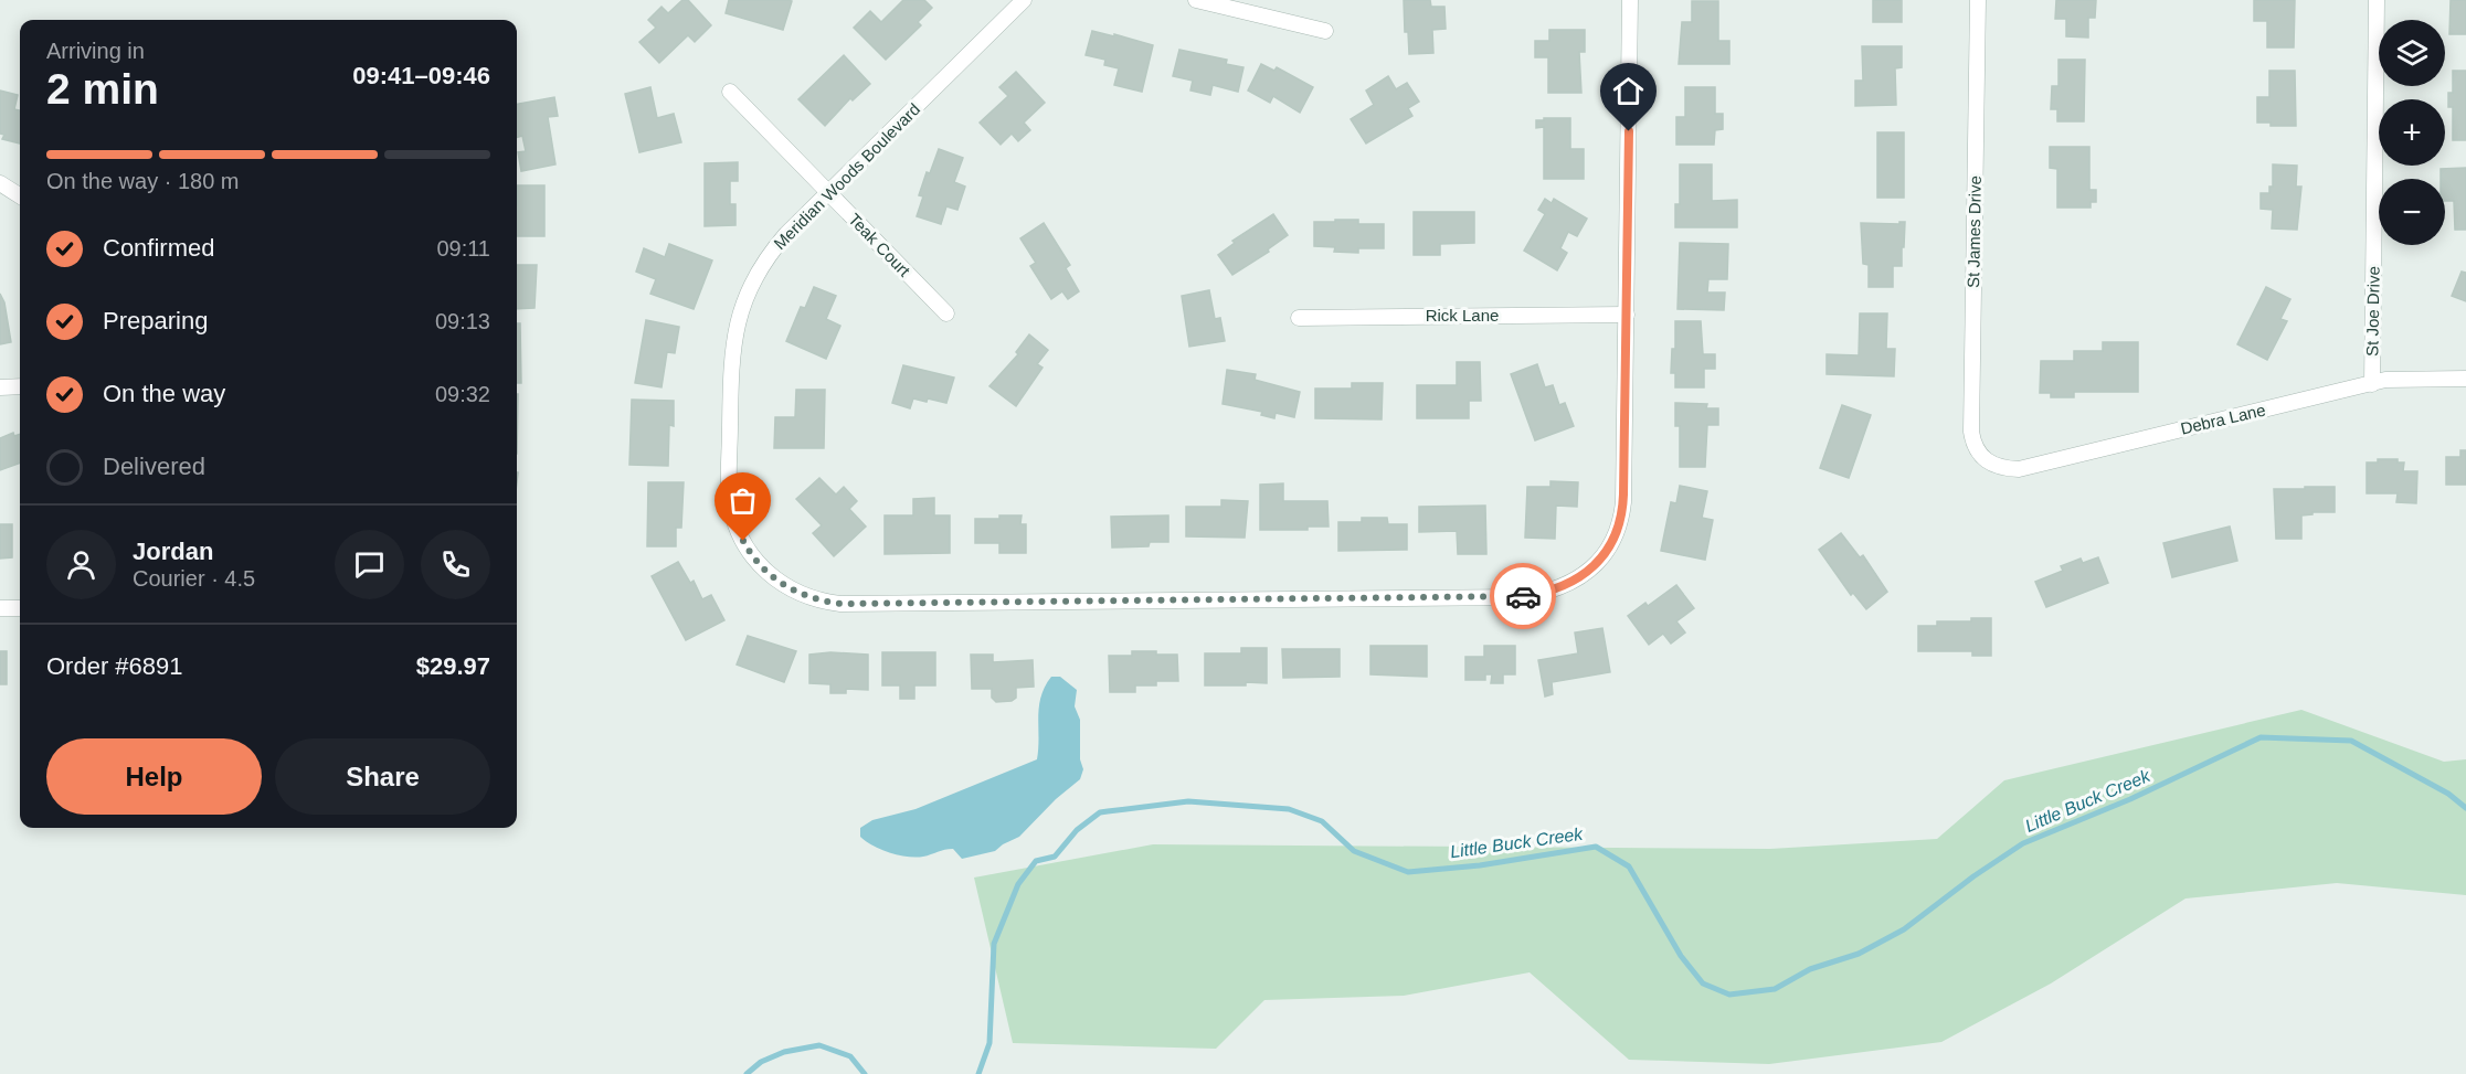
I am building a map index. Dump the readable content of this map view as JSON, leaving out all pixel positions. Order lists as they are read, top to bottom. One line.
{"streets":{"street":["Meridian Woods Boulevard","St James Drive","Teak Court","St Joe Drive","Rick Lane","Debra Lane"]},"crossings":[["Meridian Woods Boulevard","Teak Court"],["Meridian Woods Boulevard","Rick Lane"],["St James Drive","Debra Lane"],["St Joe Drive","Debra Lane"]],"water":["Little Buck Creek"],"page":{"map_buttons":["+","−"],"heading":["2 min","Arriving in","09:41–09:46"],"panel":["Jordan","Courier · 4.5","Order #6891","$29.97"],"bar":"On the way · 180 m","list":[["Confirmed","09:11"],["Preparing","09:13"],["On the way","09:32"],"Delivered"],"buttons":["Help","Share"]}}
